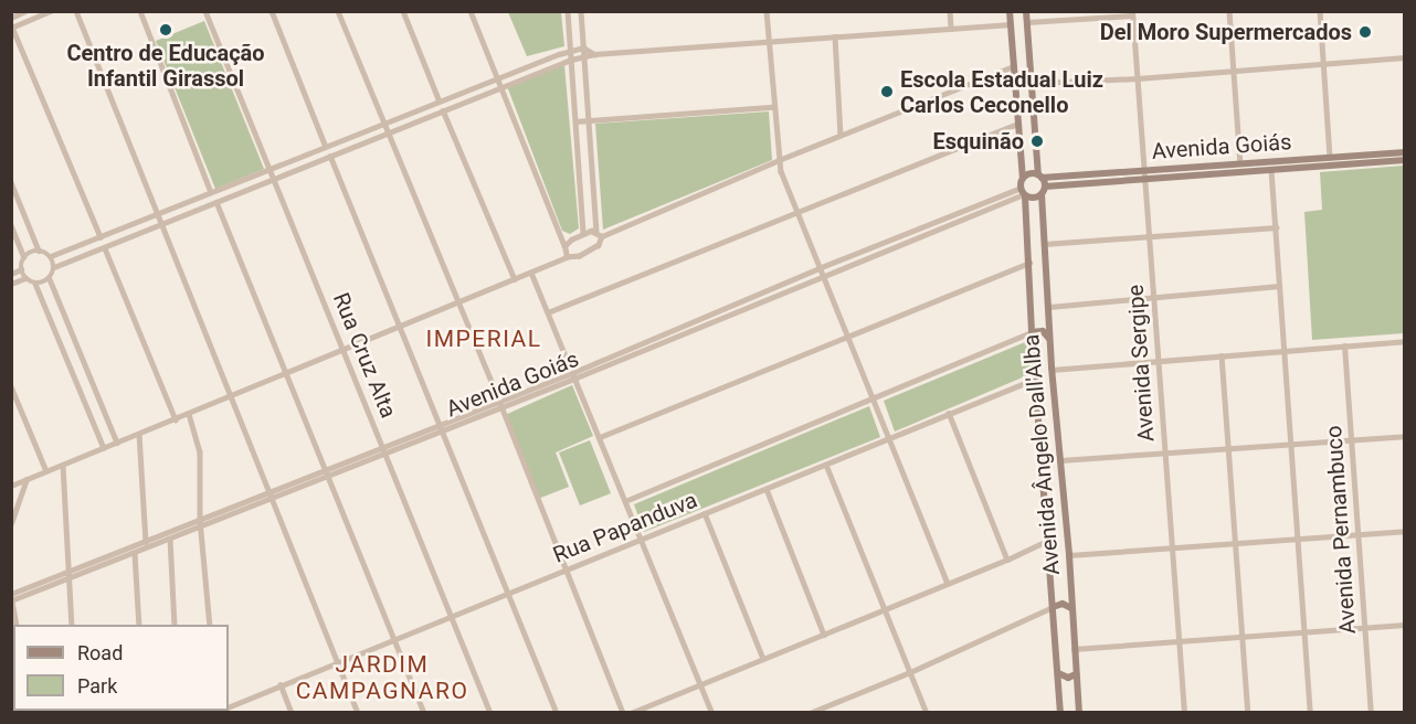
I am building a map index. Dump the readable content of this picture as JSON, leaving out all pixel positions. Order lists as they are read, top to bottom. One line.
{"streets":{"main road":["Avenida Goiás","Avenida Ângelo Dall'Alba"],"street":["Rua Cruz Alta","Avenida Sergipe","Rua Papanduva","Avenida Pernambuco"]},"crossings":[["Avenida Goiás","Rua Cruz Alta"],["Avenida Goiás","Avenida Sergipe"],["Avenida Goiás","Avenida Ângelo Dall'Alba"],["Rua Cruz Alta","Rua Papanduva"],["Avenida Ângelo Dall'Alba","Rua Papanduva"]],"districts":["IMPERIAL","JARDIM CAMPAGNARO"],"places":["Centro de Educação Infantil Girassol","Del Moro Supermercados","Escola Estadual Luiz Carlos Ceconello","Esquinão"],"legend":["Road","Park"]}
